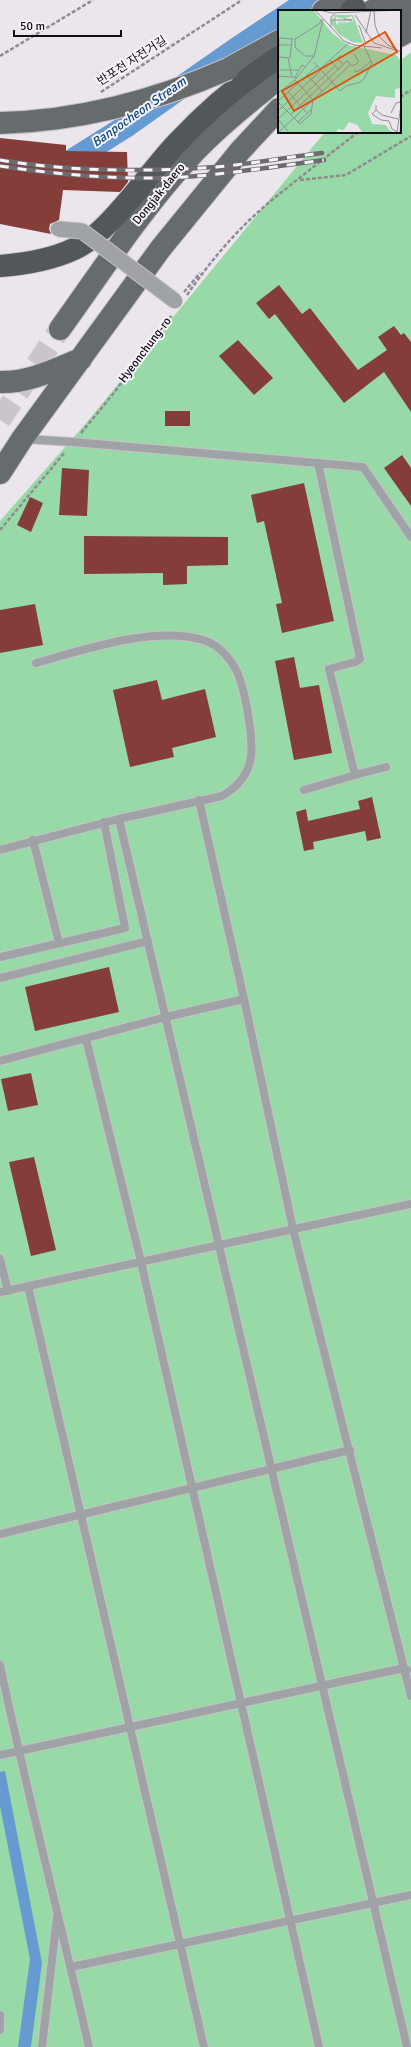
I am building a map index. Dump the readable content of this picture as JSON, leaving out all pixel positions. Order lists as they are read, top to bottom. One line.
{"streets":{"main road":["Dongjak-daero"],"path":["반포천 자전거길","Hyeonchung-ro"]},"water":["Banpocheon Stream"],"scale_bar":"50 m"}
